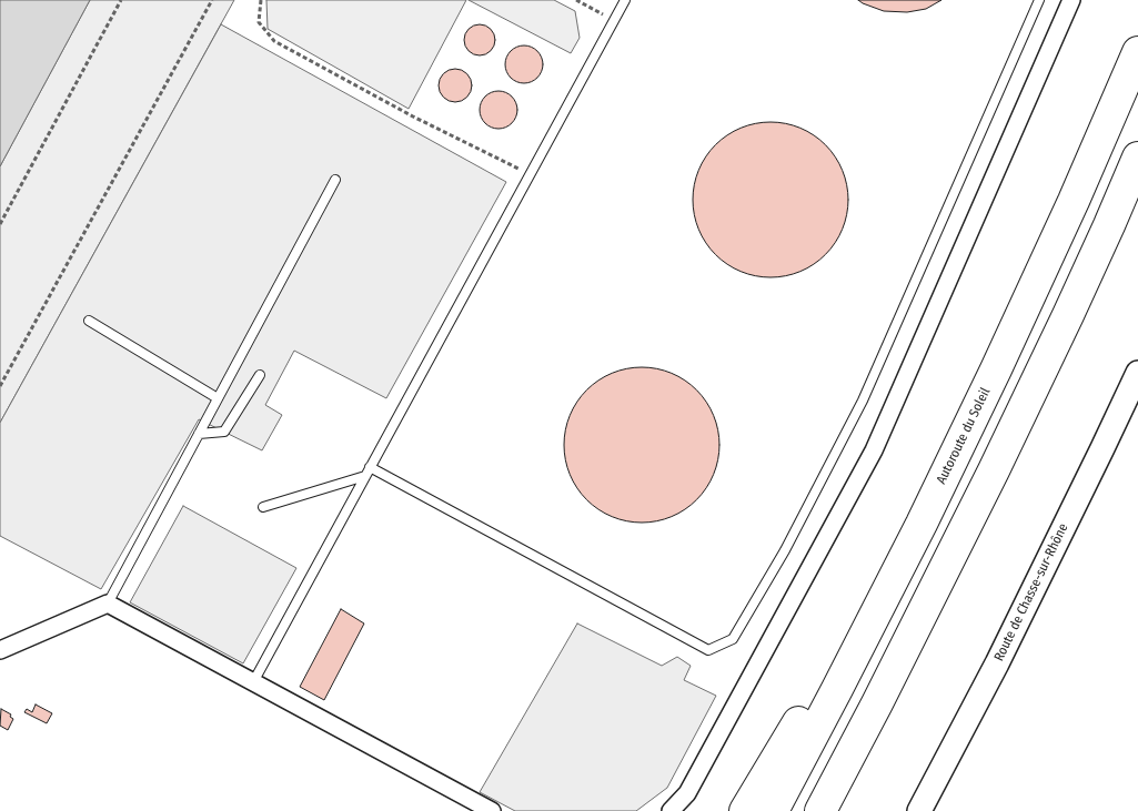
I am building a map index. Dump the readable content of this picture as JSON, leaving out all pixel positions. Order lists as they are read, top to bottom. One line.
{"streets":{"highway":["Autoroute du Soleil"],"main road":["Route de Chasse-sur-Rhône"]}}
